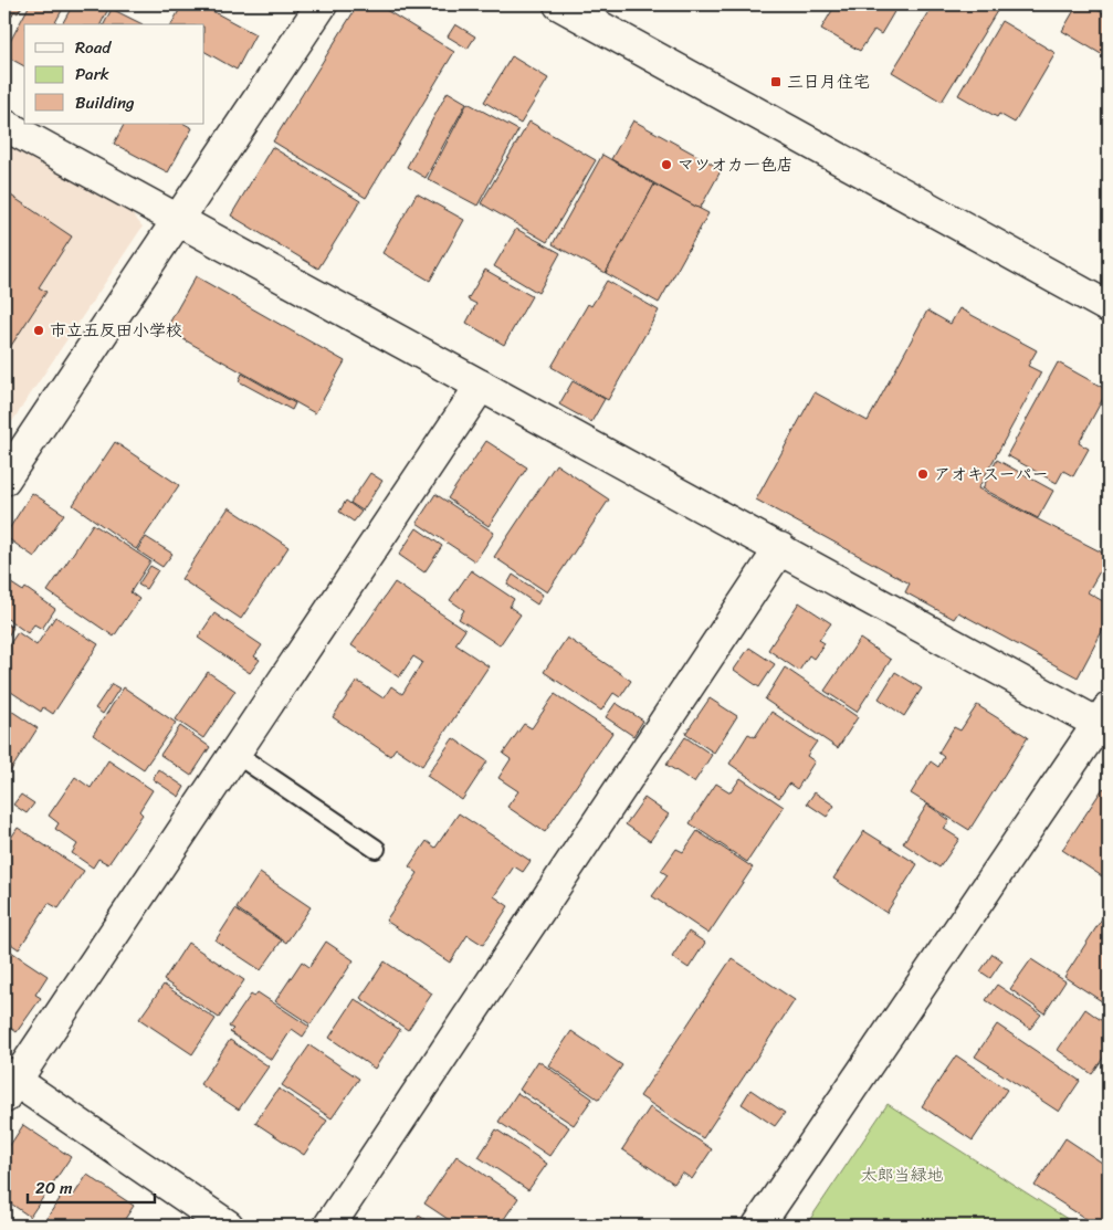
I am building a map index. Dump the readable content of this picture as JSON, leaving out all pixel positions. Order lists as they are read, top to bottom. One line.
{"parks":["太郎当緑地"],"places":{"transit":["三日月住宅"],"other":["マツオカ一色店","市立五反田小学校","アオキスーパー"]},"legend":["Road","Park","Building"],"scale_bar":"20 m"}
